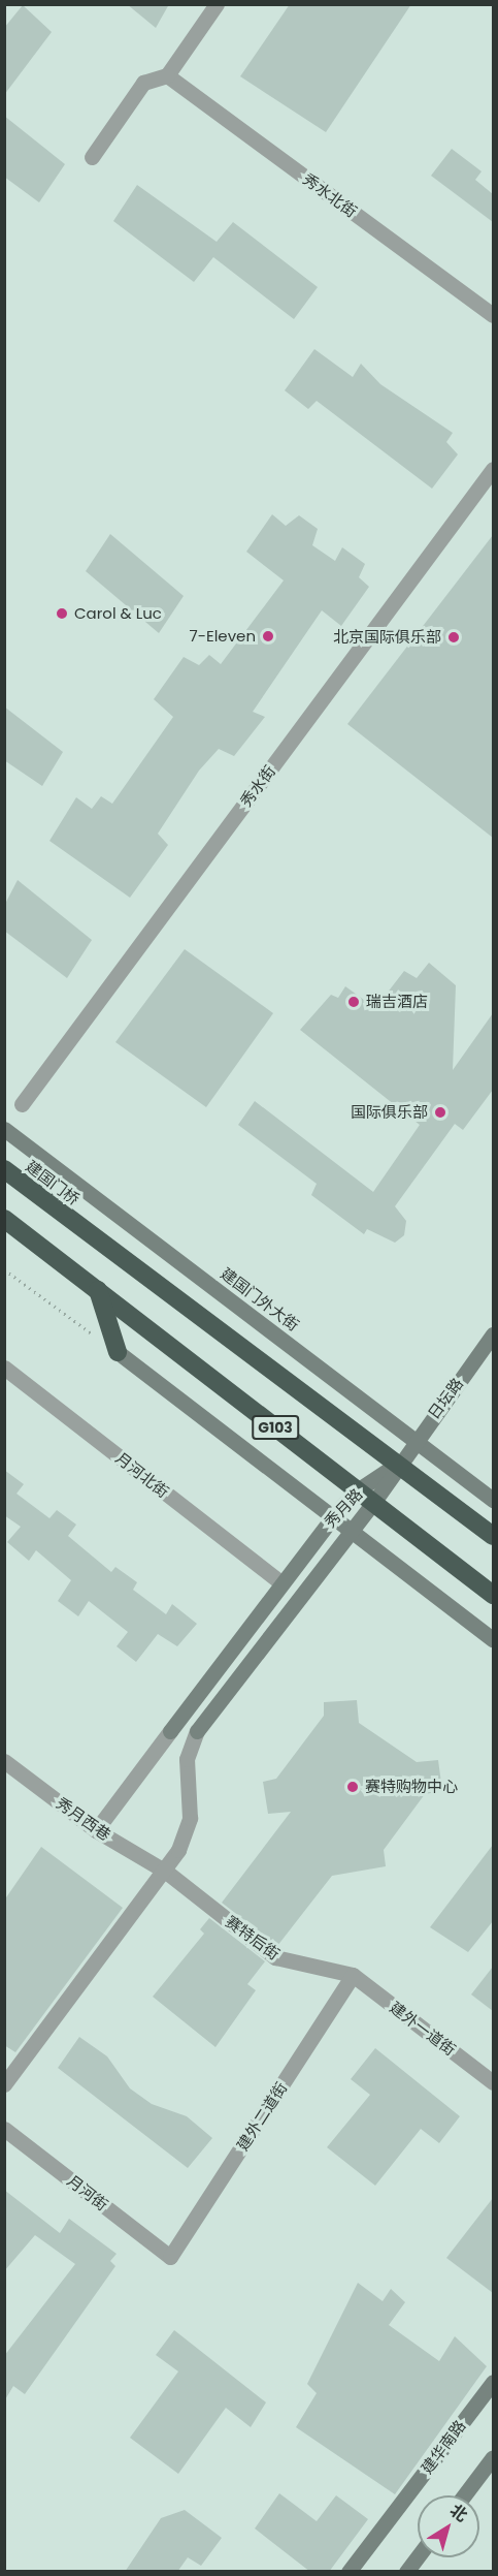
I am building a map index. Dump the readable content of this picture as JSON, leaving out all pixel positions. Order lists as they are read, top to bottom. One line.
{"streets":{"highway":["建国门桥","G103"],"street":["秀水北街","秀水街","建国门外大街","日坛路","月河北街","秀月路","秀月西巷","赛特后街","建外一道街","建外二道街","月河街","建华南路"]},"crossings":[["建国门桥","日坛路"],["建国门桥","G103"],["建国门桥","秀月路"],["建国门外大街","日坛路"],["日坛路","G103"],["日坛路","秀月路"],["G103","秀月路"],["月河北街","秀月路"],["秀月路","秀月西巷"],["秀月路","赛特后街"],["秀月西巷","赛特后街"],["赛特后街","建外一道街"],["赛特后街","建外二道街"],["建外一道街","建外二道街"],["建外二道街","月河街"]],"places":["Carol & Luc","7-Eleven","北京国际俱乐部","瑞吉酒店","国际俱乐部","赛特购物中心"],"north":"top right"}
